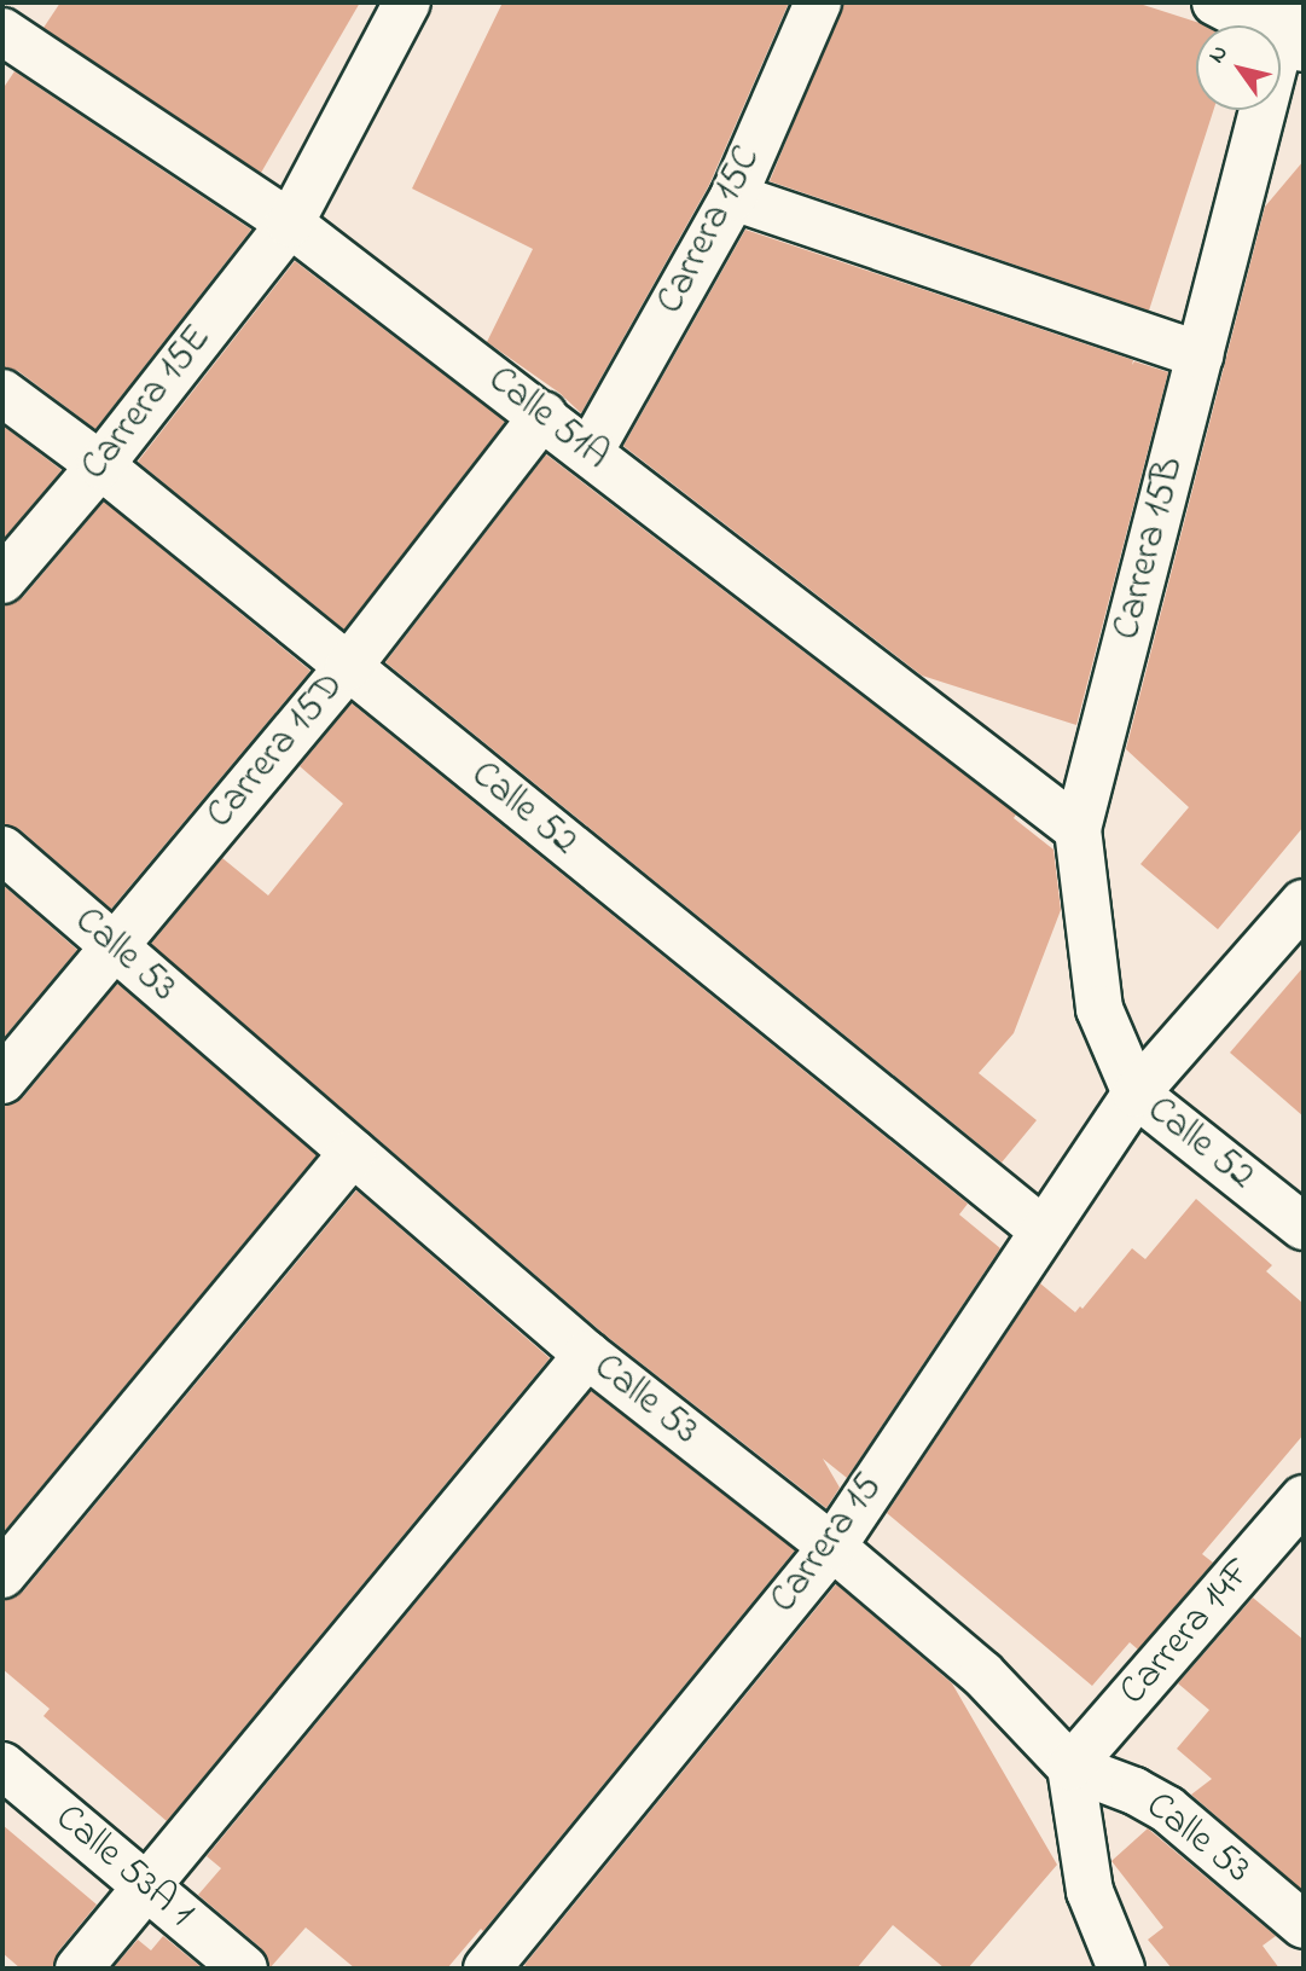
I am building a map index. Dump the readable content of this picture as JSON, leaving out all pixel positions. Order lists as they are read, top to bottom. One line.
{"streets":{"street":["Carrera 15C","Carrera 15E","Calle 51A","Carrera 15B","Carrera 15D","Calle 52","Calle 53","Carrera 15","Carrera 14F","Calle 53A 1"]},"crossings":[["Carrera 15C","Calle 51A"],["Carrera 15E","Calle 51A"],["Carrera 15E","Calle 52"],["Calle 51A","Carrera 15B"],["Calle 51A","Carrera 15D"],["Carrera 15B","Calle 52"],["Carrera 15B","Carrera 15"],["Carrera 15D","Calle 52"],["Carrera 15D","Calle 53"],["Calle 52","Carrera 15"],["Calle 53","Carrera 15"],["Calle 53","Carrera 14F"]],"north":"top left"}
